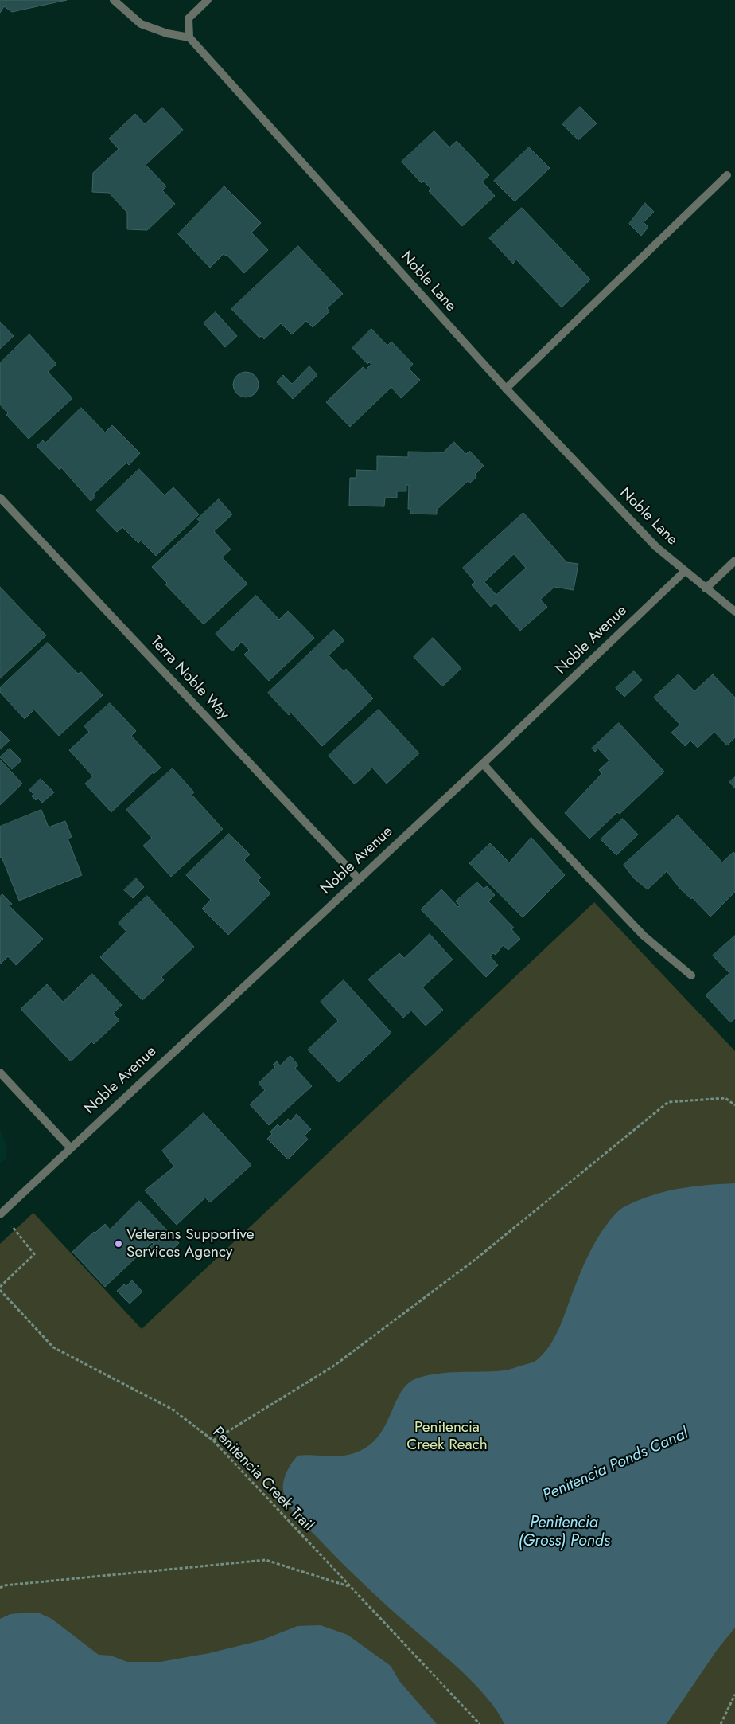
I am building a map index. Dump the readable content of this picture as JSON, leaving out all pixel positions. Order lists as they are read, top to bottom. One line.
{"streets":{"street":["Noble Lane","Noble Avenue","Terra Noble Way"],"path":["Penitencia Creek Trail"]},"crossings":[["Noble Lane","Noble Avenue"],["Noble Avenue","Terra Noble Way"]],"water":["Penitencia Ponds Canal","Penitencia (Gross) Ponds"],"parks":["Penitencia Creek Reach"],"places":["Veterans Supportive Services Agency"]}
